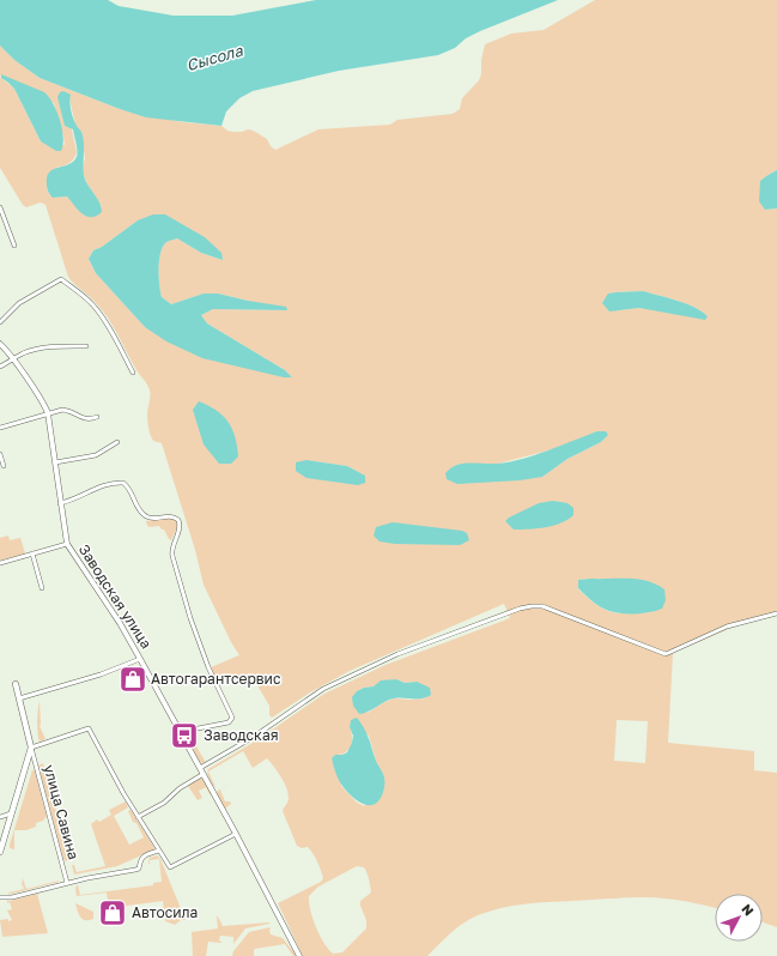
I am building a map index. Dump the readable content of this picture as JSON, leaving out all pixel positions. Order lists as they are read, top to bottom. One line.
{"streets":{"main road":["улица Савина"],"street":["Заводская улица"]},"water":["Сысола"],"places":{"shop":["Автогарантсервис","Автосила"],"bus stop":["Заводская"]},"north":"top right"}
